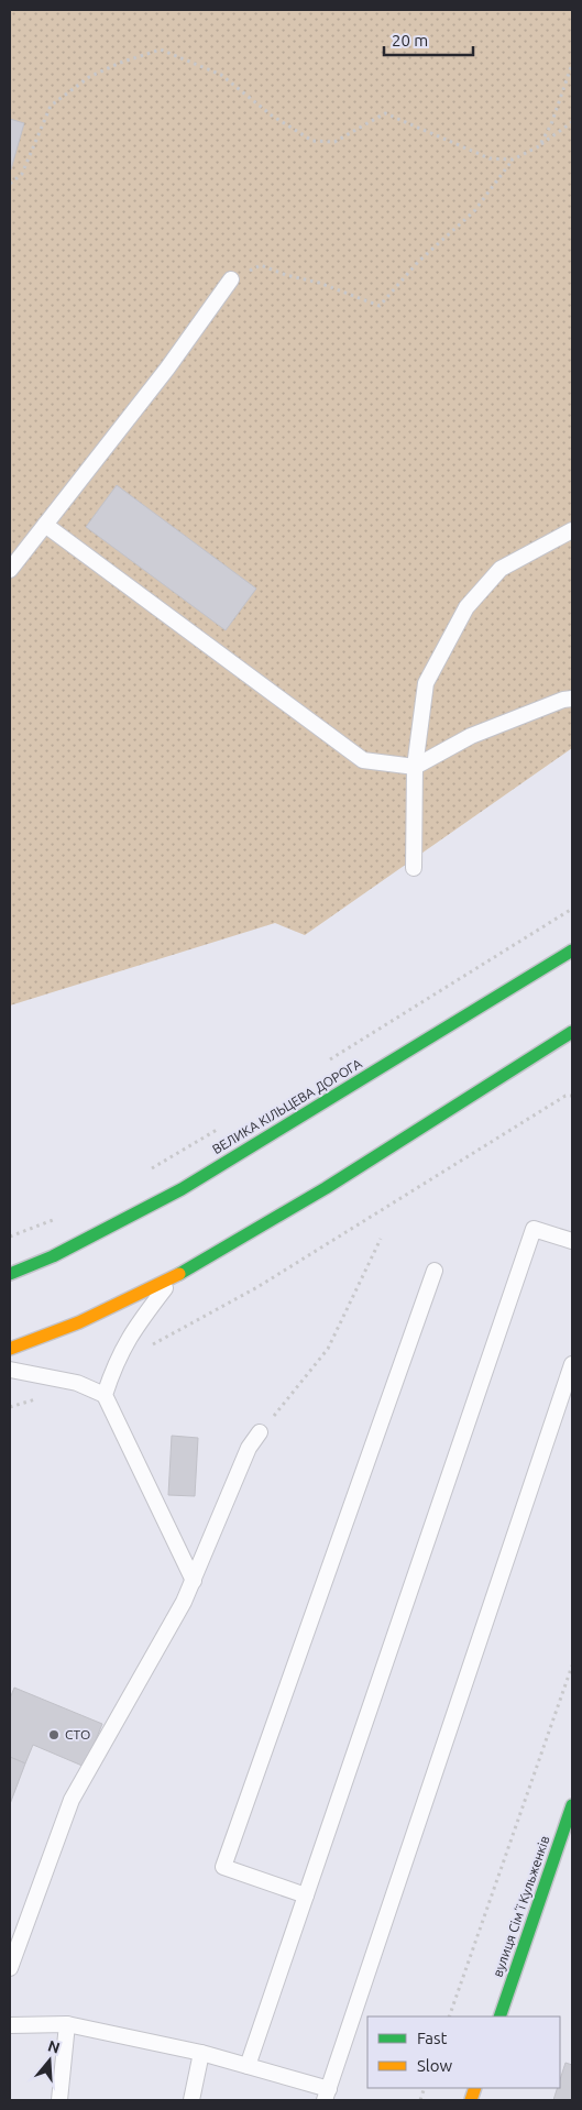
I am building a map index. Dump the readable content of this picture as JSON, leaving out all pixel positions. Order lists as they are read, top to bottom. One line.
{"streets":{"main road":["ВЕЛИКА КІЛЬЦЕВА ДОРОГА","вулиця Сімʼї Кульженків"]},"places":["СТО"],"legend":["Fast","Slow"],"scale_bar":"20 m","north":"top"}
